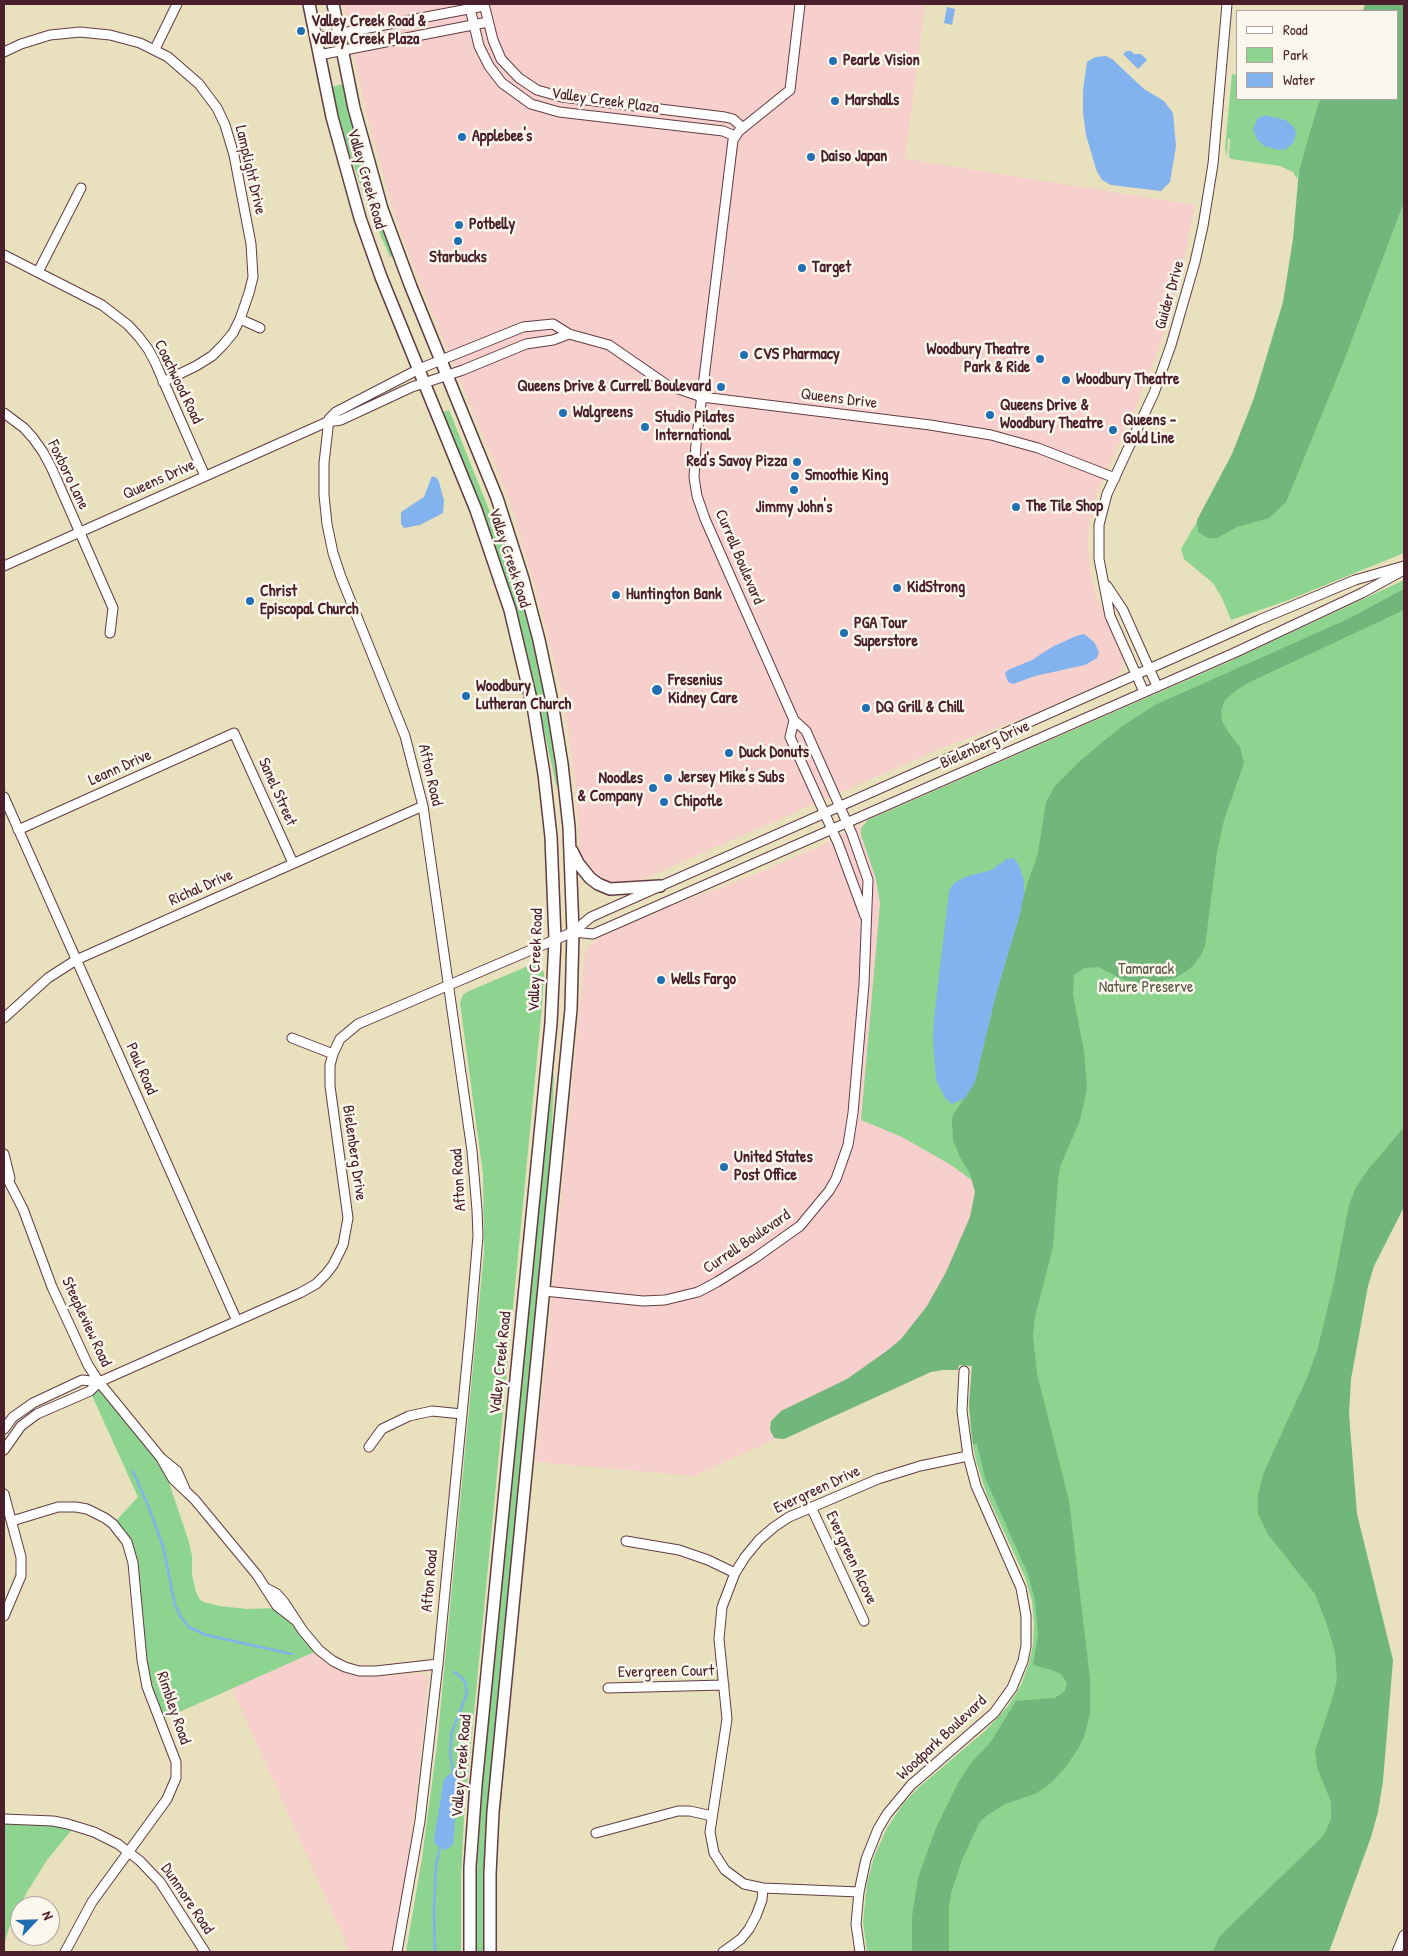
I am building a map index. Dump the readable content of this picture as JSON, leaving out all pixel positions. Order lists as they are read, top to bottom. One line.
{"streets":{"main road":["Valley Creek Road"],"street":["Valley Creek Plaza","Lamplight Drive","Guider Drive","Coachwood Road","Queens Drive","Foxboro Lane","Currell Boulevard","Bielenberg Drive","Leann Drive","Afton Road","Sanel Street","Richal Drive","Paul Road","Steepleview Road","Evergreen Drive","Evergreen Alcove","Evergreen Court","Rimbley Road","Woodpark Boulevard","Dunmore Road"]},"crossings":[["Valley Creek Plaza","Valley Creek Road"],["Valley Creek Plaza","Currell Boulevard"],["Lamplight Drive","Coachwood Road"],["Valley Creek Road","Queens Drive"],["Valley Creek Road","Currell Boulevard"],["Valley Creek Road","Bielenberg Drive"],["Guider Drive","Queens Drive"],["Guider Drive","Bielenberg Drive"],["Coachwood Road","Queens Drive"],["Queens Drive","Foxboro Lane"],["Queens Drive","Currell Boulevard"],["Queens Drive","Afton Road"],["Currell Boulevard","Bielenberg Drive"],["Bielenberg Drive","Afton Road"],["Bielenberg Drive","Paul Road"],["Bielenberg Drive","Steepleview Road"],["Leann Drive","Sanel Street"],["Leann Drive","Paul Road"],["Afton Road","Richal Drive"],["Afton Road","Steepleview Road"],["Sanel Street","Richal Drive"],["Richal Drive","Paul Road"],["Evergreen Drive","Evergreen Alcove"],["Evergreen Drive","Evergreen Court"],["Evergreen Drive","Woodpark Boulevard"],["Rimbley Road","Dunmore Road"]],"parks":["Tamarack Nature Preserve"],"places":["Valley Creek Road & Valley Creek Plaza","Pearle Vision","Marshalls","Applebee's","Daiso Japan","Potbelly","Starbucks","Target","CVS Pharmacy","Woodbury Theatre Park & Ride","Woodbury Theatre","Queens Drive & Currell Boulevard","Walgreens","Queens Drive & Woodbury Theatre","Studio Pilates International","Queens - Gold Line","Red's Savoy Pizza","Smoothie King","Jimmy John's","The Tile Shop","KidStrong","Huntington Bank","Christ Episcopal Church","PGA Tour Superstore","Fresenius Kidney Care","Woodbury Lutheran Church","DQ Grill & Chill","Duck Donuts","Jersey Mike's Subs","Noodles & Company","Chipotle","Wells Fargo","United States Post Office"],"legend":["Road","Park","Water"],"north":"top right"}
